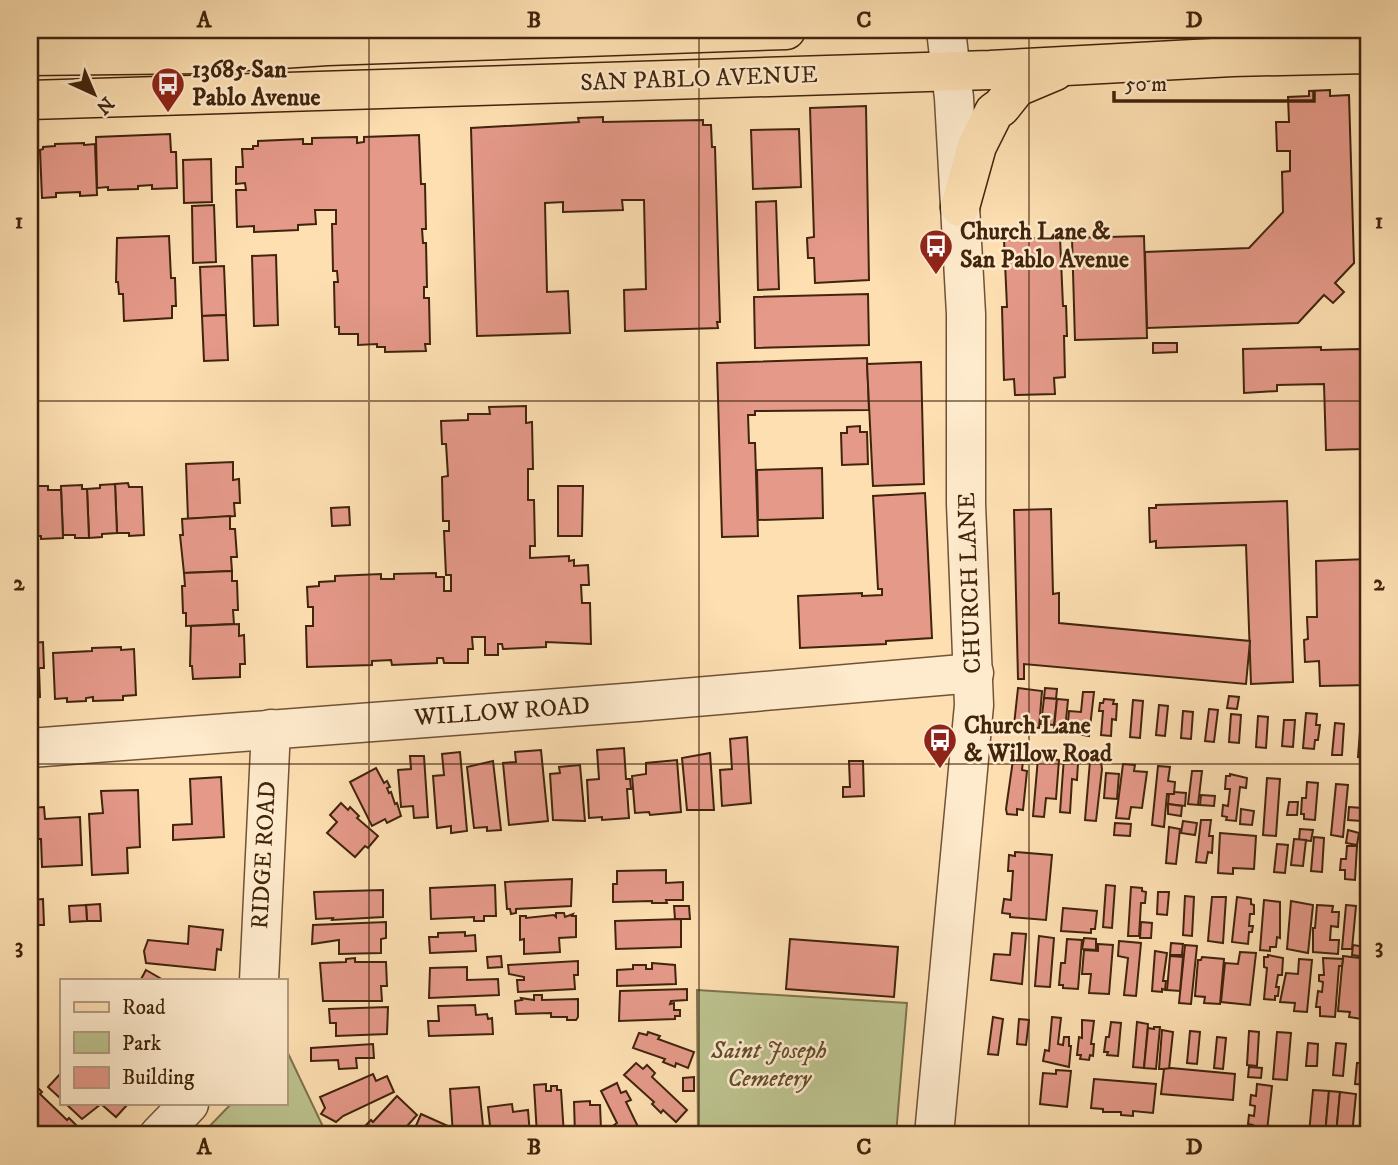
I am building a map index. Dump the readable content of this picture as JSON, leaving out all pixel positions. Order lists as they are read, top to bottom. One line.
{"streets":{"main road":["SAN PABLO AVENUE"],"street":["CHURCH LANE","WILLOW ROAD","RIDGE ROAD"]},"crossings":[["SAN PABLO AVENUE","CHURCH LANE"],["CHURCH LANE","WILLOW ROAD"],["WILLOW ROAD","RIDGE ROAD"]],"parks":["Saint Joseph Cemetery"],"places":{"bus stop":["13685 San Pablo Avenue","Church Lane & San Pablo Avenue","Church Lane & Willow Road"]},"legend":["Road","Park","Building"],"scale_bar":"50 m","north":"bottom right","grid":{"columns":["A","B","C","D"],"rows":["1","2","3"]}}
